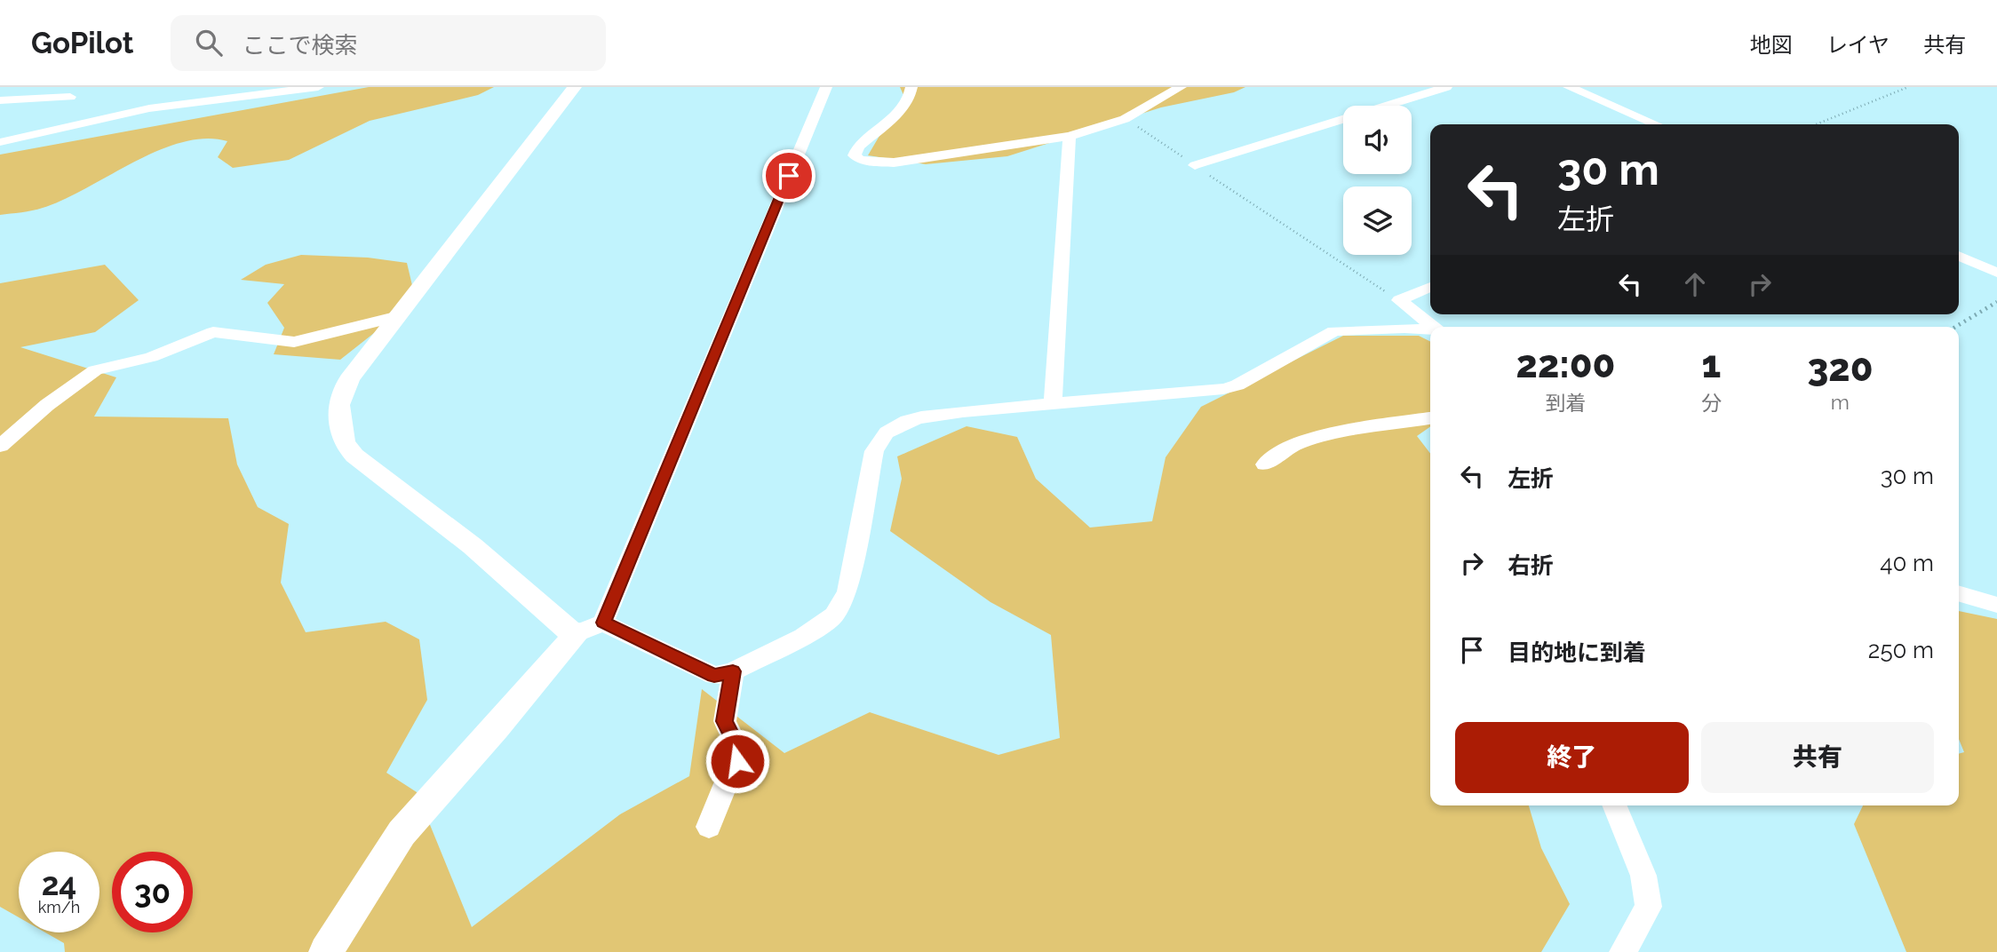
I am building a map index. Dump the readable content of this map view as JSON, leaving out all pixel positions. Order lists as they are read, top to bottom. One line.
{"page":{"header":"GoPilot","search":"ここで検索","nav":["地図","レイヤ","共有"],"turn":["30 m","左折"],"eta":["22:00","到着","1","分","320","m"],"list":[{"name":"左折","value":"30 m"},{"name":"右折","value":"40 m"},{"name":"目的地に到着","value":"250 m"}],"buttons":["終了","共有"],"speed":"24 km/h","limit":"30"}}
